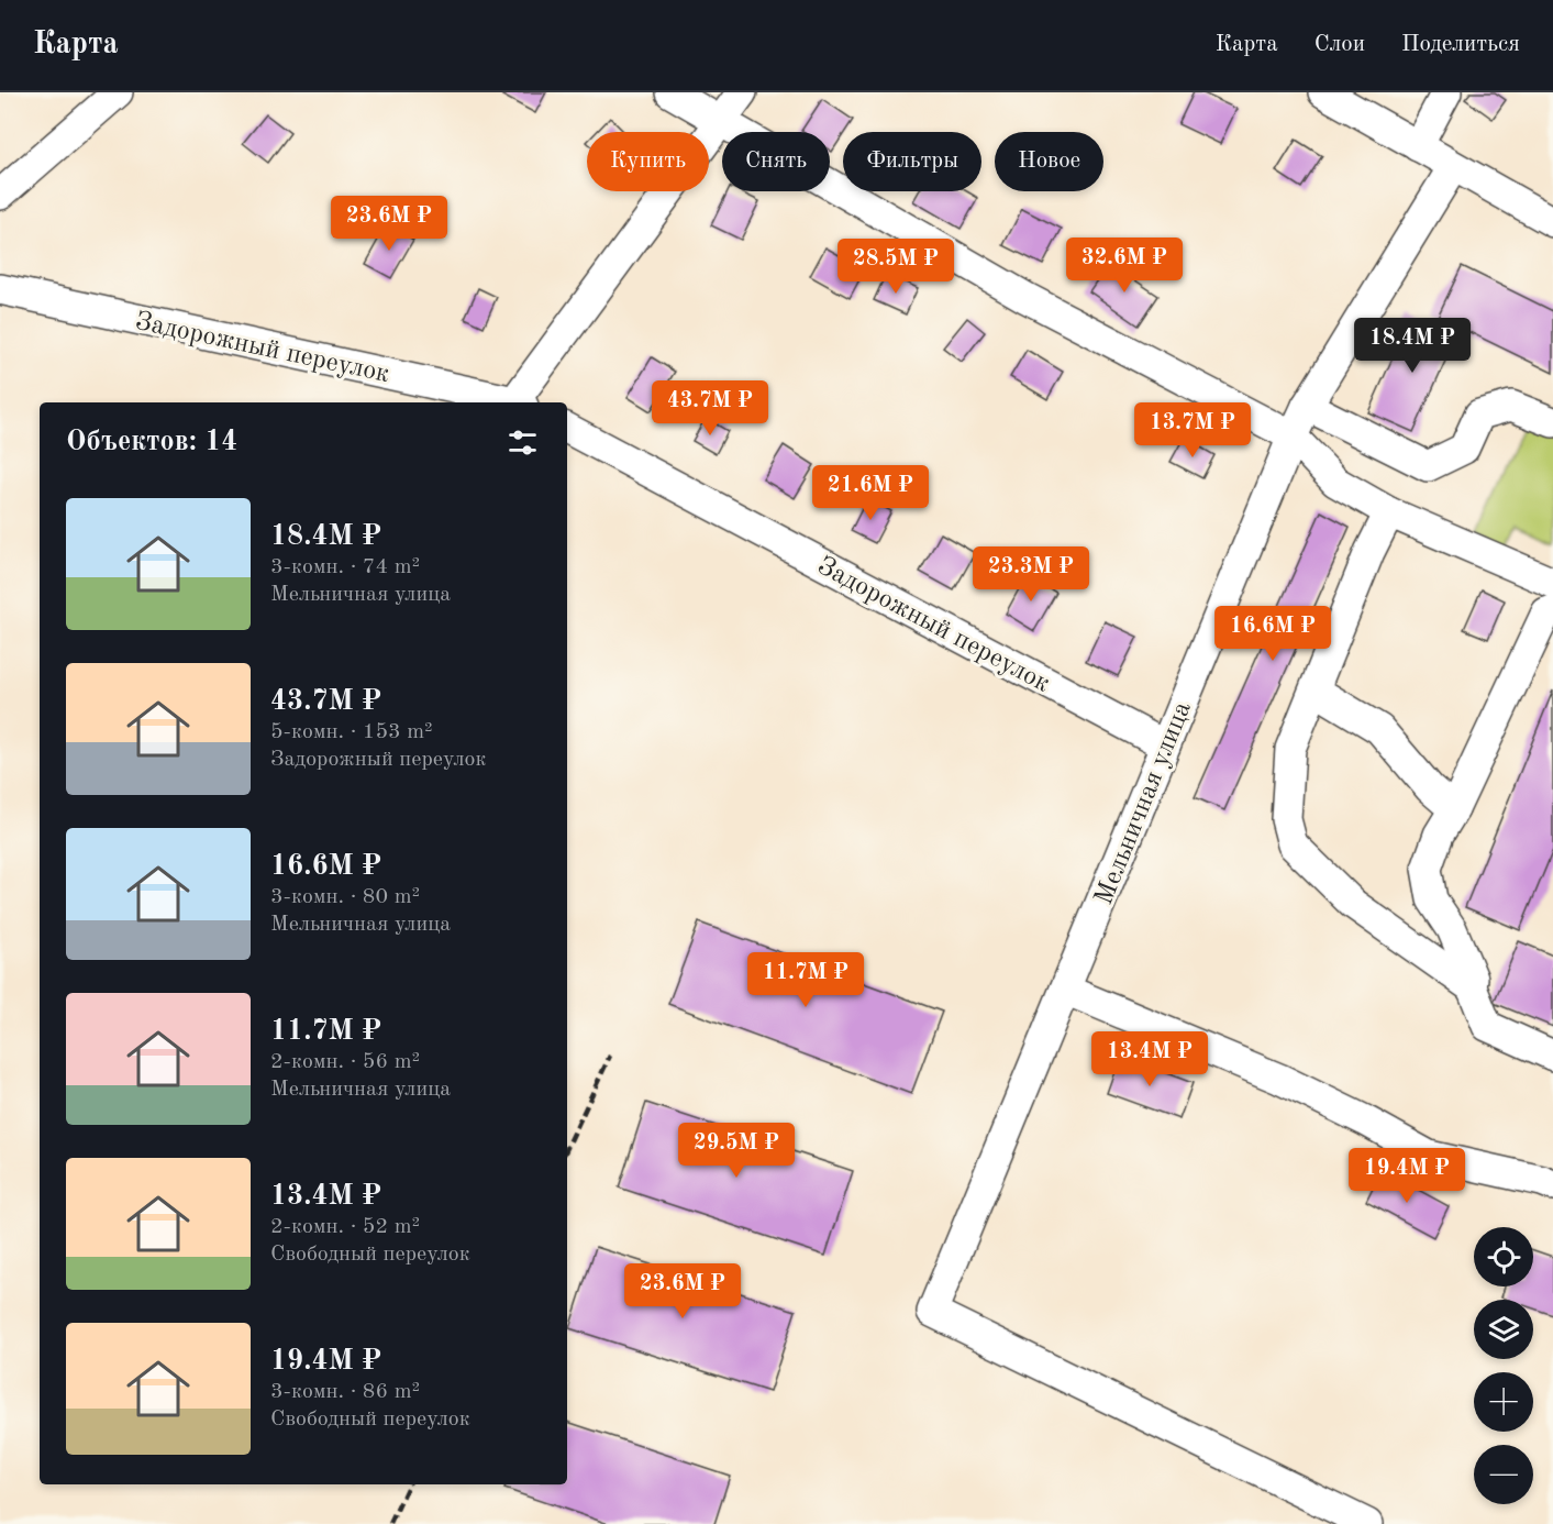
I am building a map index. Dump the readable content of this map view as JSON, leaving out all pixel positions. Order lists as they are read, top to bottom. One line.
{"streets":{"street":["Задорожный переулок","Мельничная улица"]},"crossings":[["Задорожный переулок","Мельничная улица"]],"page":{"header":"Карта","nav":["Карта","Слои","Поделиться"],"chip":["Купить","Снять","Фильтры","Новое"],"price":["23.6M ₽","32.6M ₽","28.5M ₽","18.4M ₽","43.7M ₽","13.7M ₽","21.6M ₽","23.3M ₽","16.6M ₽","11.7M ₽","13.4M ₽","29.5M ₽","19.4M ₽","23.6M ₽"],"heading":"Объектов: 14","list":[{"name":"18.4M ₽","note":"3-комн. · 74 m² · Мельничная улица"},{"name":"43.7M ₽","note":"5-комн. · 153 m² · Задорожный переулок"},{"name":"16.6M ₽","note":"3-комн. · 80 m² · Мельничная улица"},{"name":"11.7M ₽","note":"2-комн. · 56 m² · Мельничная улица"},{"name":"13.4M ₽","note":"2-комн. · 52 m² · Свободный переулок"},{"name":"19.4M ₽","note":"3-комн. · 86 m² · Свободный переулок"}],"map_buttons":["+","−"]}}
